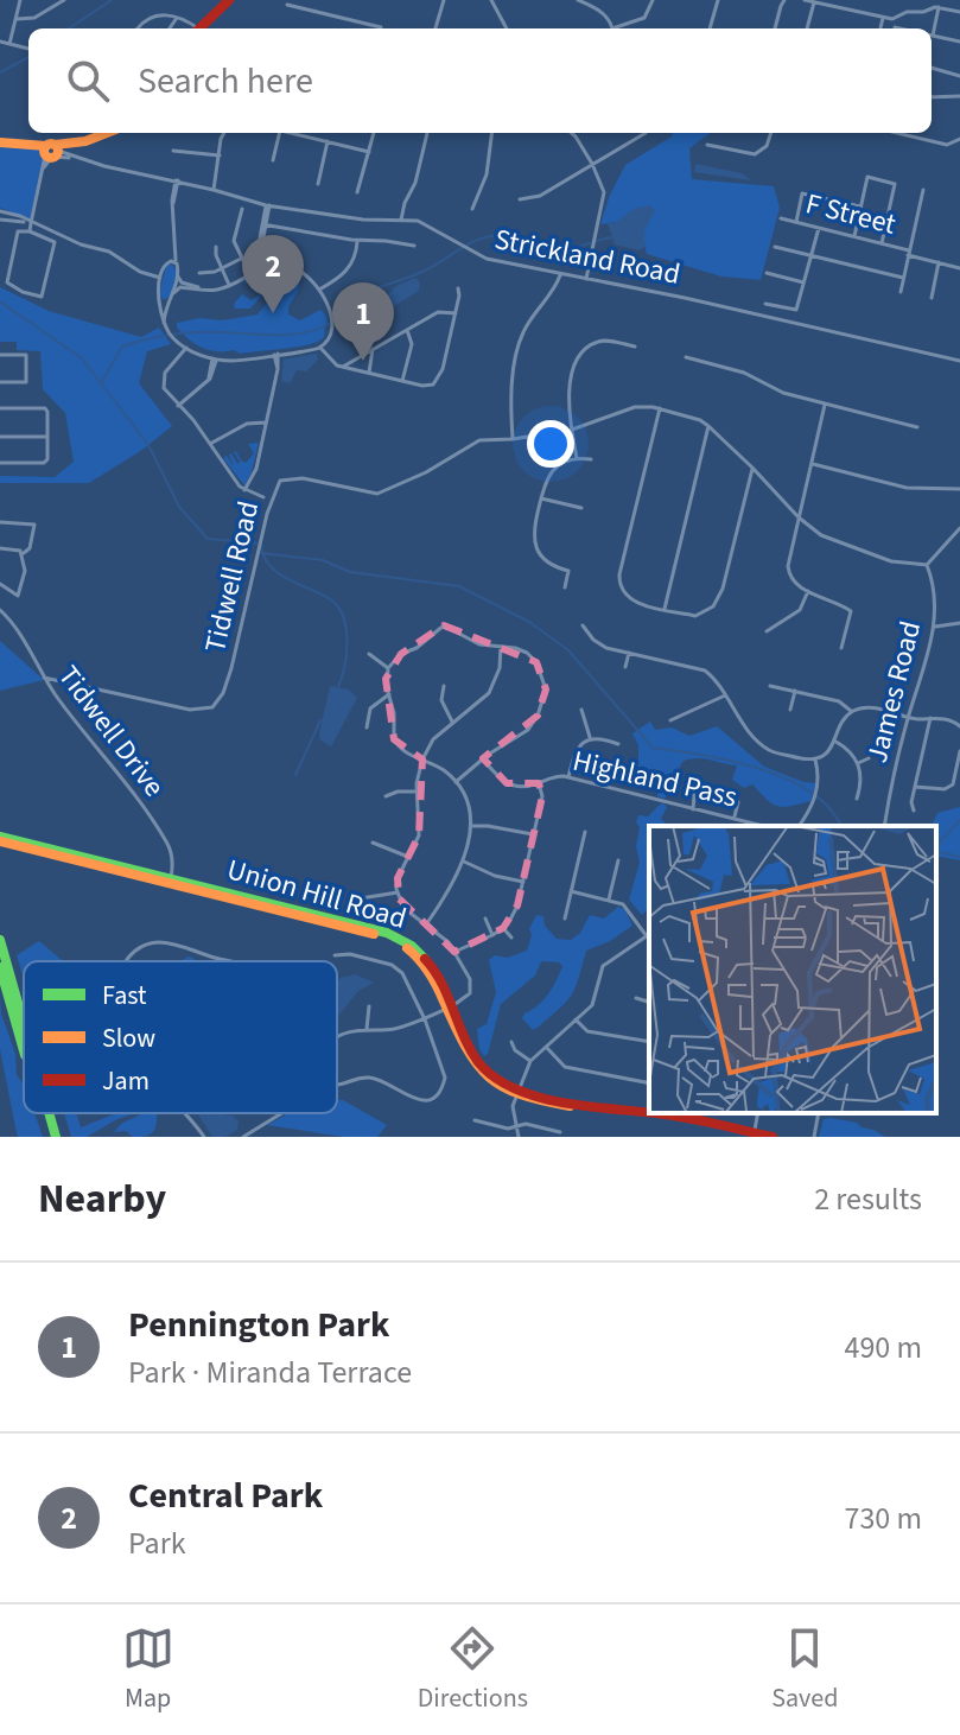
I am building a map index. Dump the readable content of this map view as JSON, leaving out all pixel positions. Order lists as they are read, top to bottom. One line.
{"streets":{"main road":["Union Hill Road"],"street":["F Street","Strickland Road","Tidwell Road","James Road","Tidwell Drive","Highland Pass"]},"crossings":[["Tidwell Road","James Road"],["Tidwell Road","Tidwell Drive"],["Tidwell Drive","Union Hill Road"]],"legend":["Fast","Slow","Jam"],"page":{"search":"Search here","pins":["2","1"],"heading":["Nearby","2 results"],"list":[{"mark":"1","name":"Pennington Park","note":"Park · Miranda Terrace","value":"490 m"},{"mark":"2","name":"Central Park","note":"Park","value":"730 m"}],"nav":["Map","Directions","Saved"]}}
